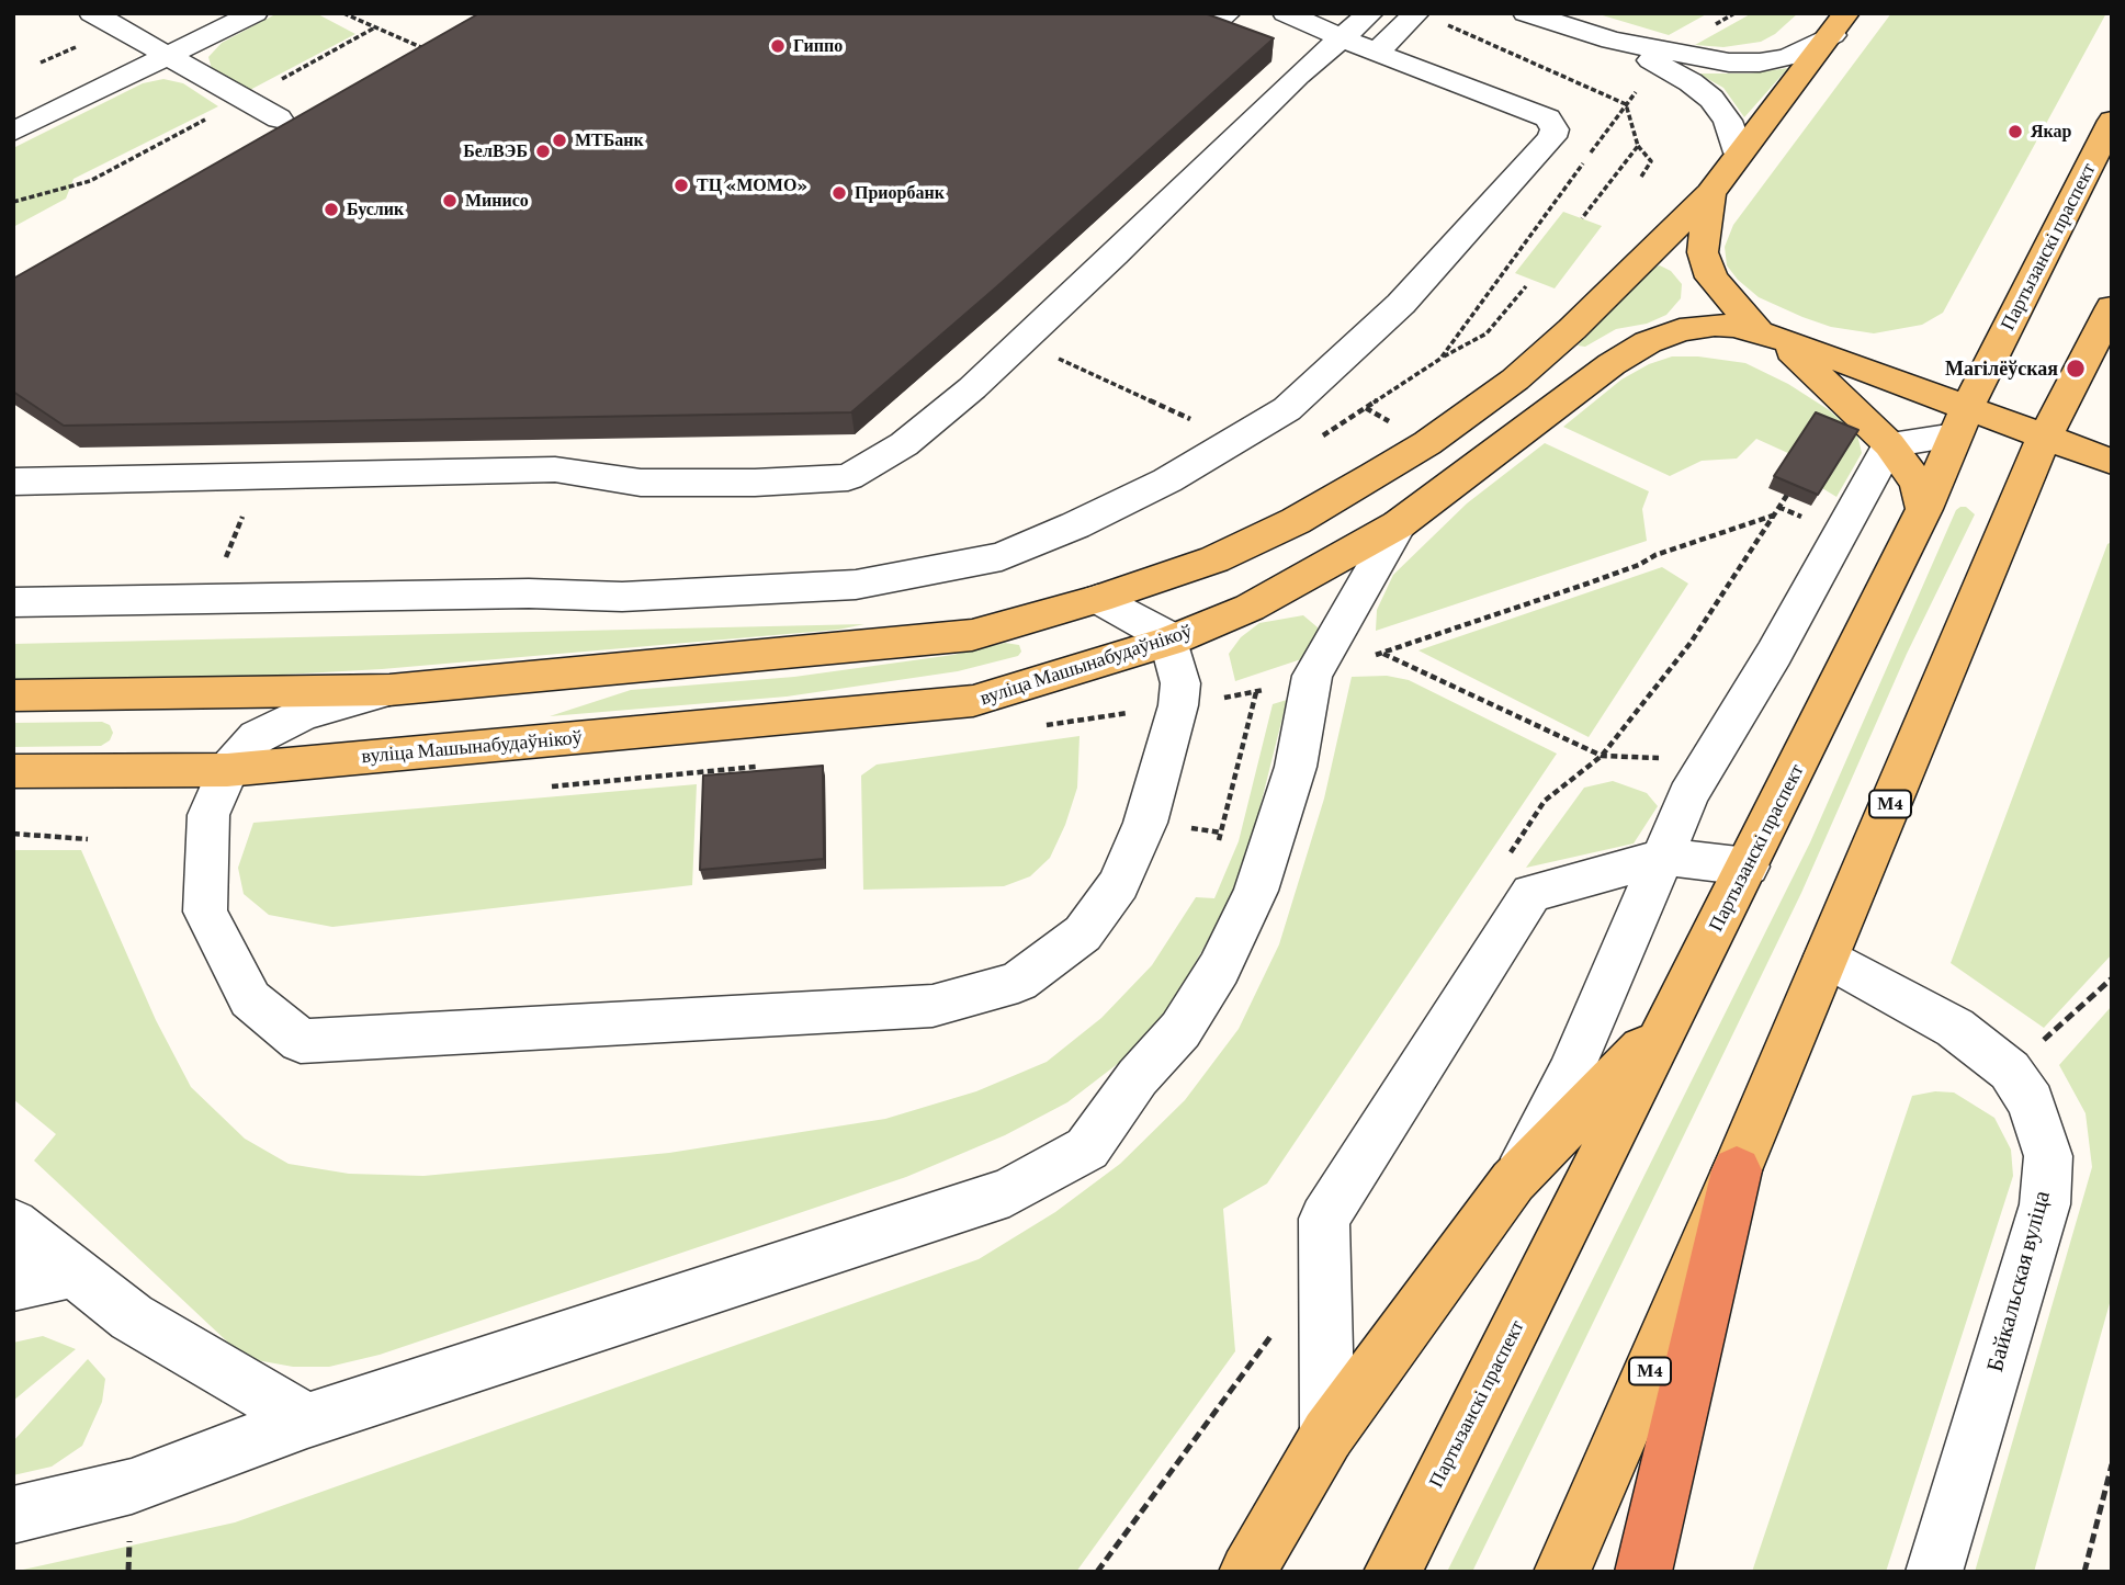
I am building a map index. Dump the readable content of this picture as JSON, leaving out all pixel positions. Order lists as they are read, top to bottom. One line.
{"streets":{"main road":["Партызанскі праспект","вуліца Машынабудаўнікоў","М4"],"street":["Байкальская вуліца"]},"crossings":[["Партызанскі праспект","вуліца Машынабудаўнікоў"],["вуліца Машынабудаўнікоў","М4"],["М4","Байкальская вуліца"]],"places":["Гиппо","Якар","МТБанк","БелВЭБ","ТЦ «МОМО»","Приорбанк","Минисо","Буслик","Магілёўская"]}
